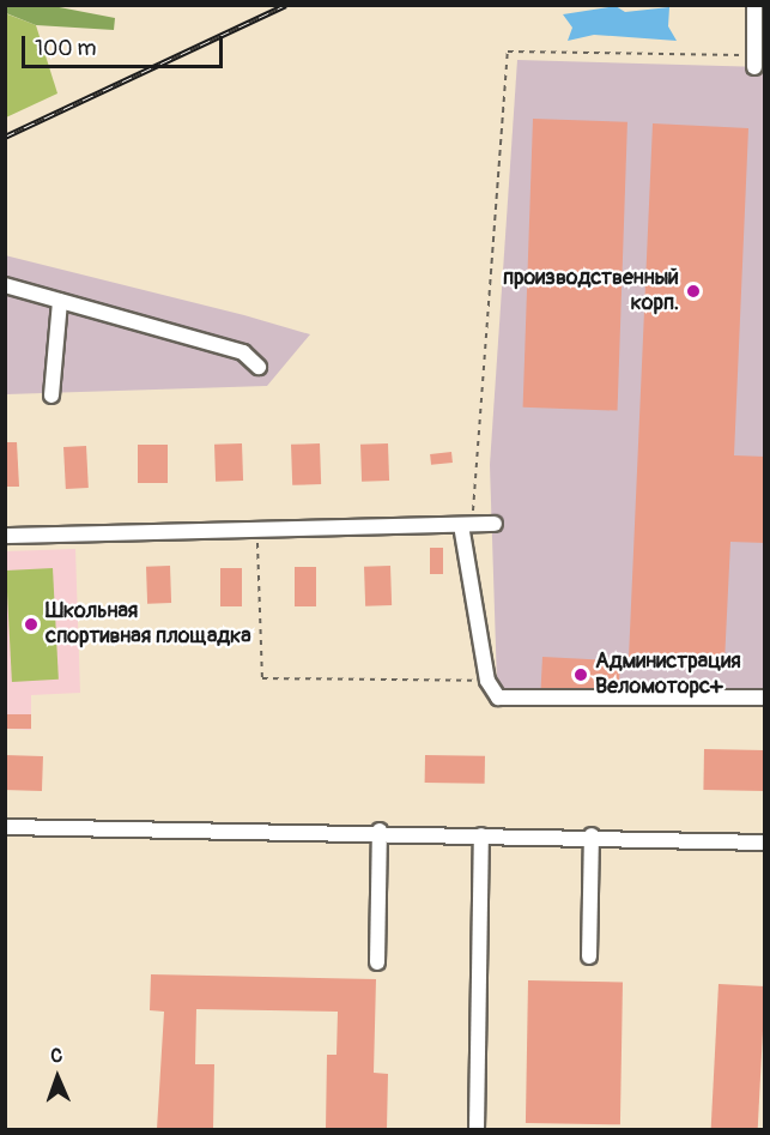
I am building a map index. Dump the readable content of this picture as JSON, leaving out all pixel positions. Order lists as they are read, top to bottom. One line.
{"places":["производственный корп.","Школьная спортивная площадка","Администрация Веломоторс+"],"scale_bar":"100 m","north":"top"}
